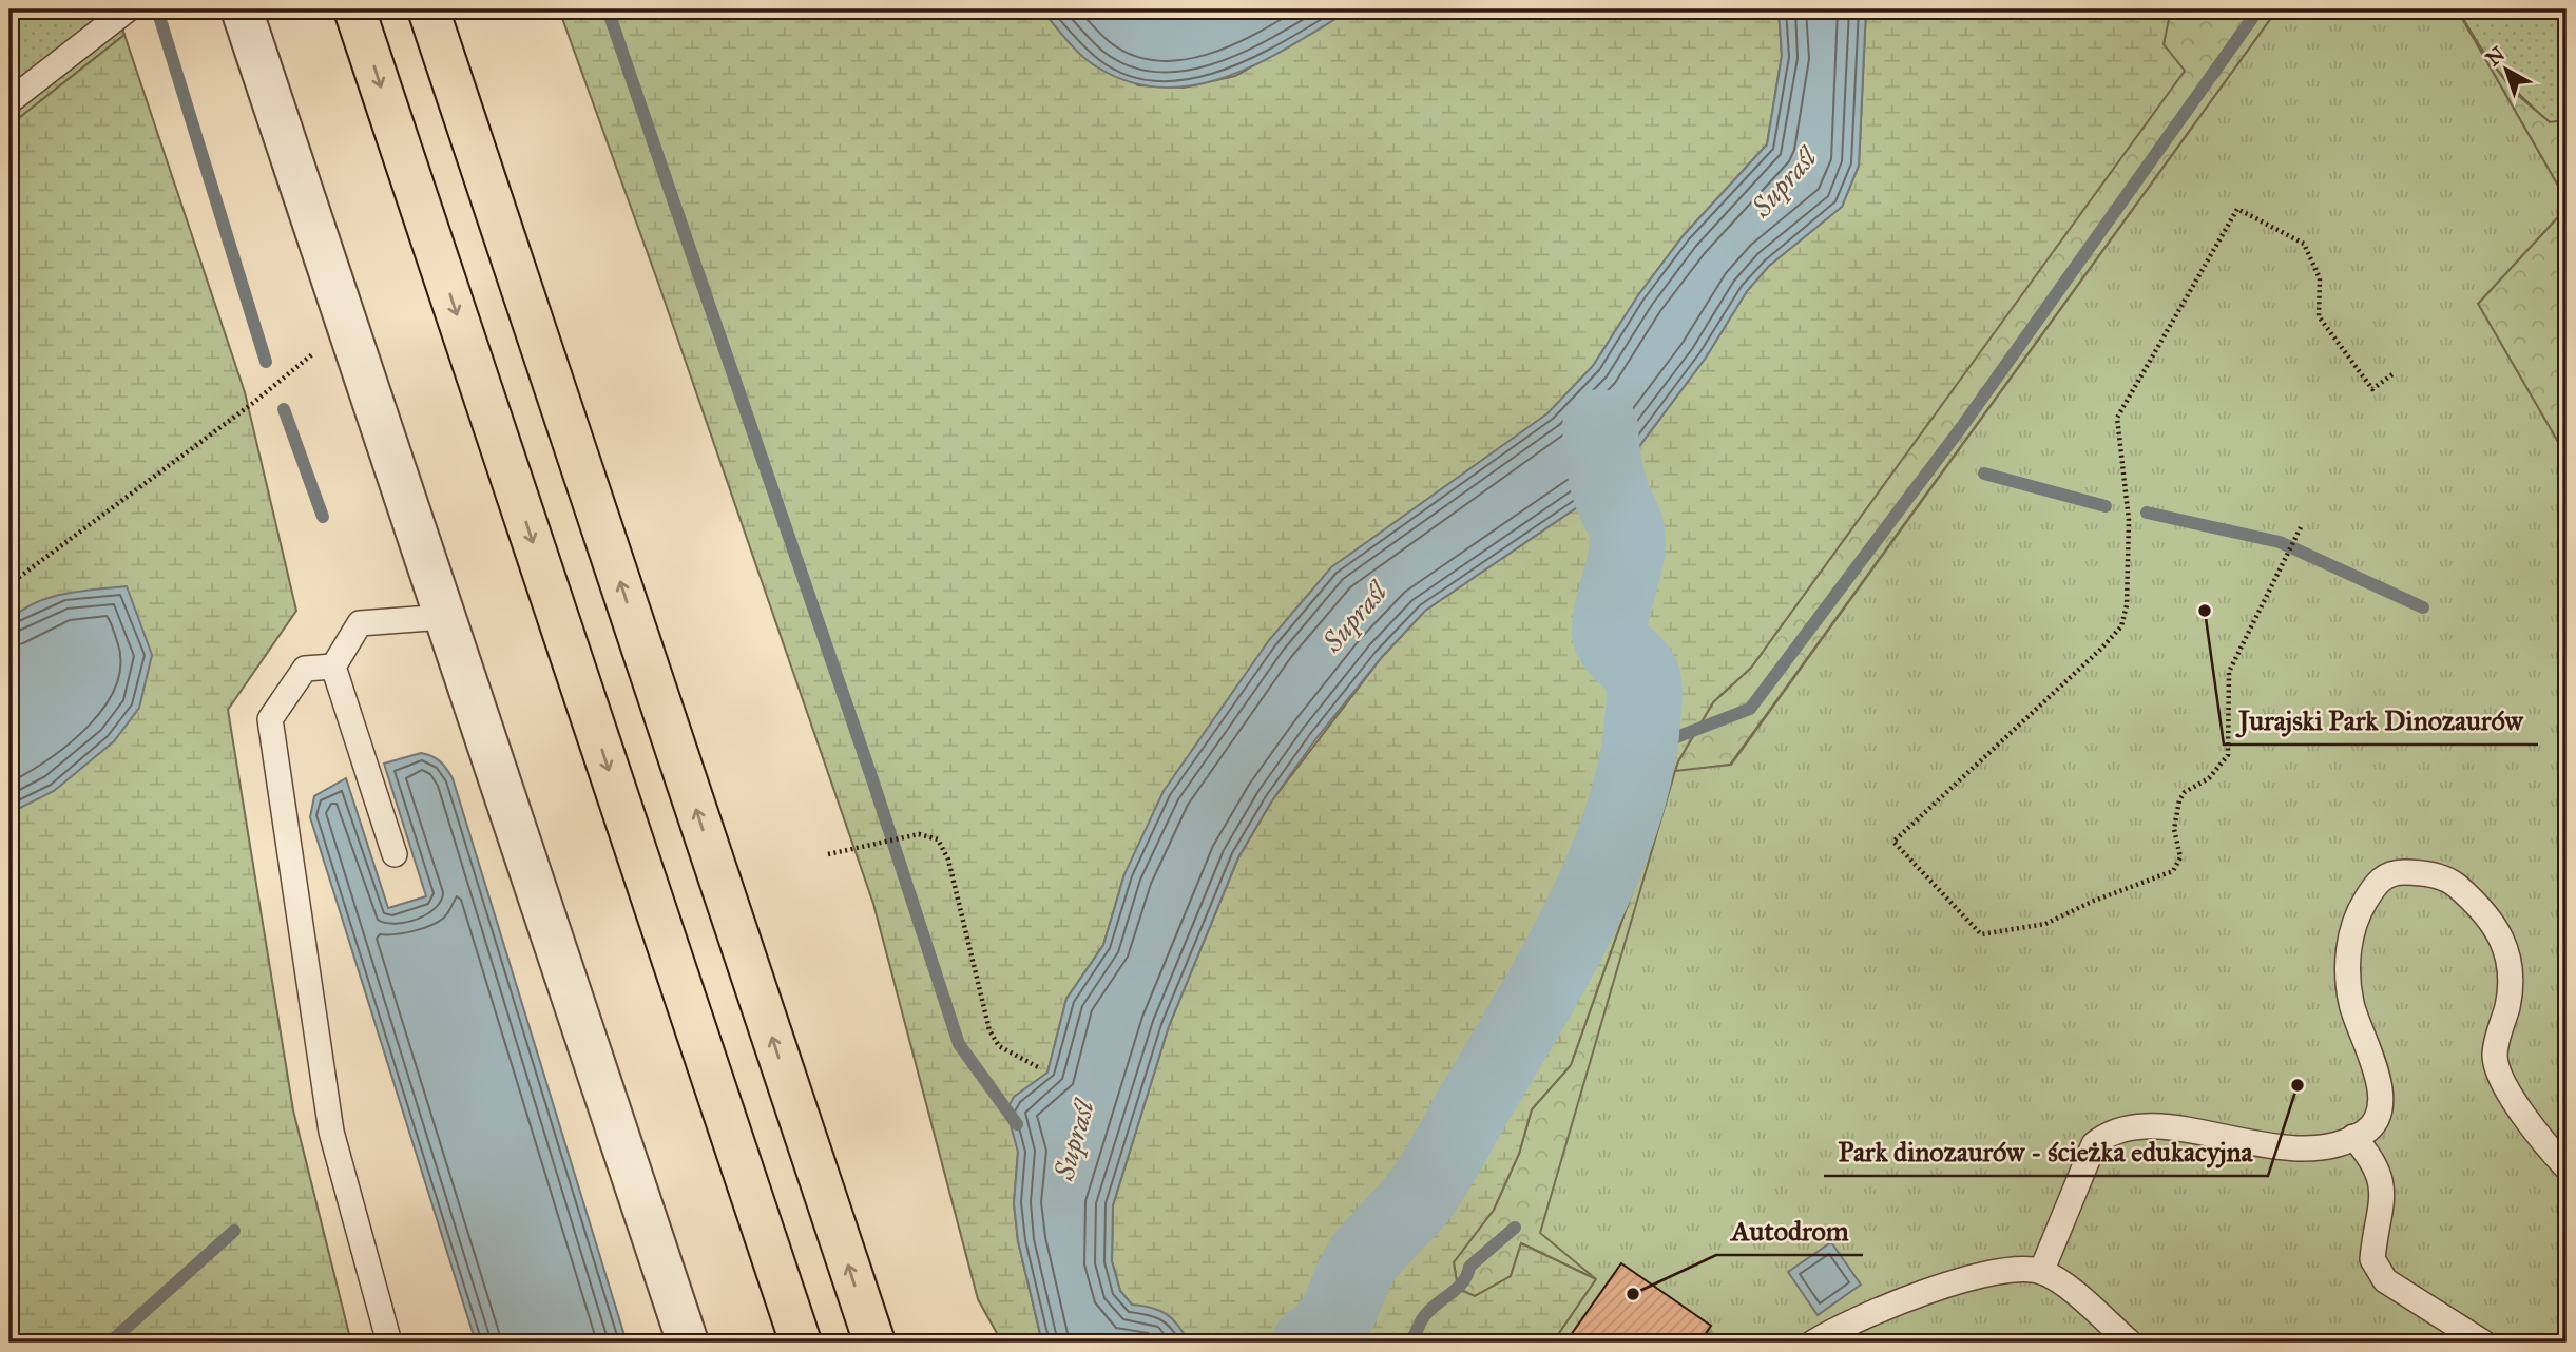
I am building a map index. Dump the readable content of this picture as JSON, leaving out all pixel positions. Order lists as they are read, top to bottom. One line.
{"water":["Supraśl"],"places":["Jurajski Park Dinozaurów","Park dinozaurów - ścieżka edukacyjna","Autodrom"],"north":"top left"}
